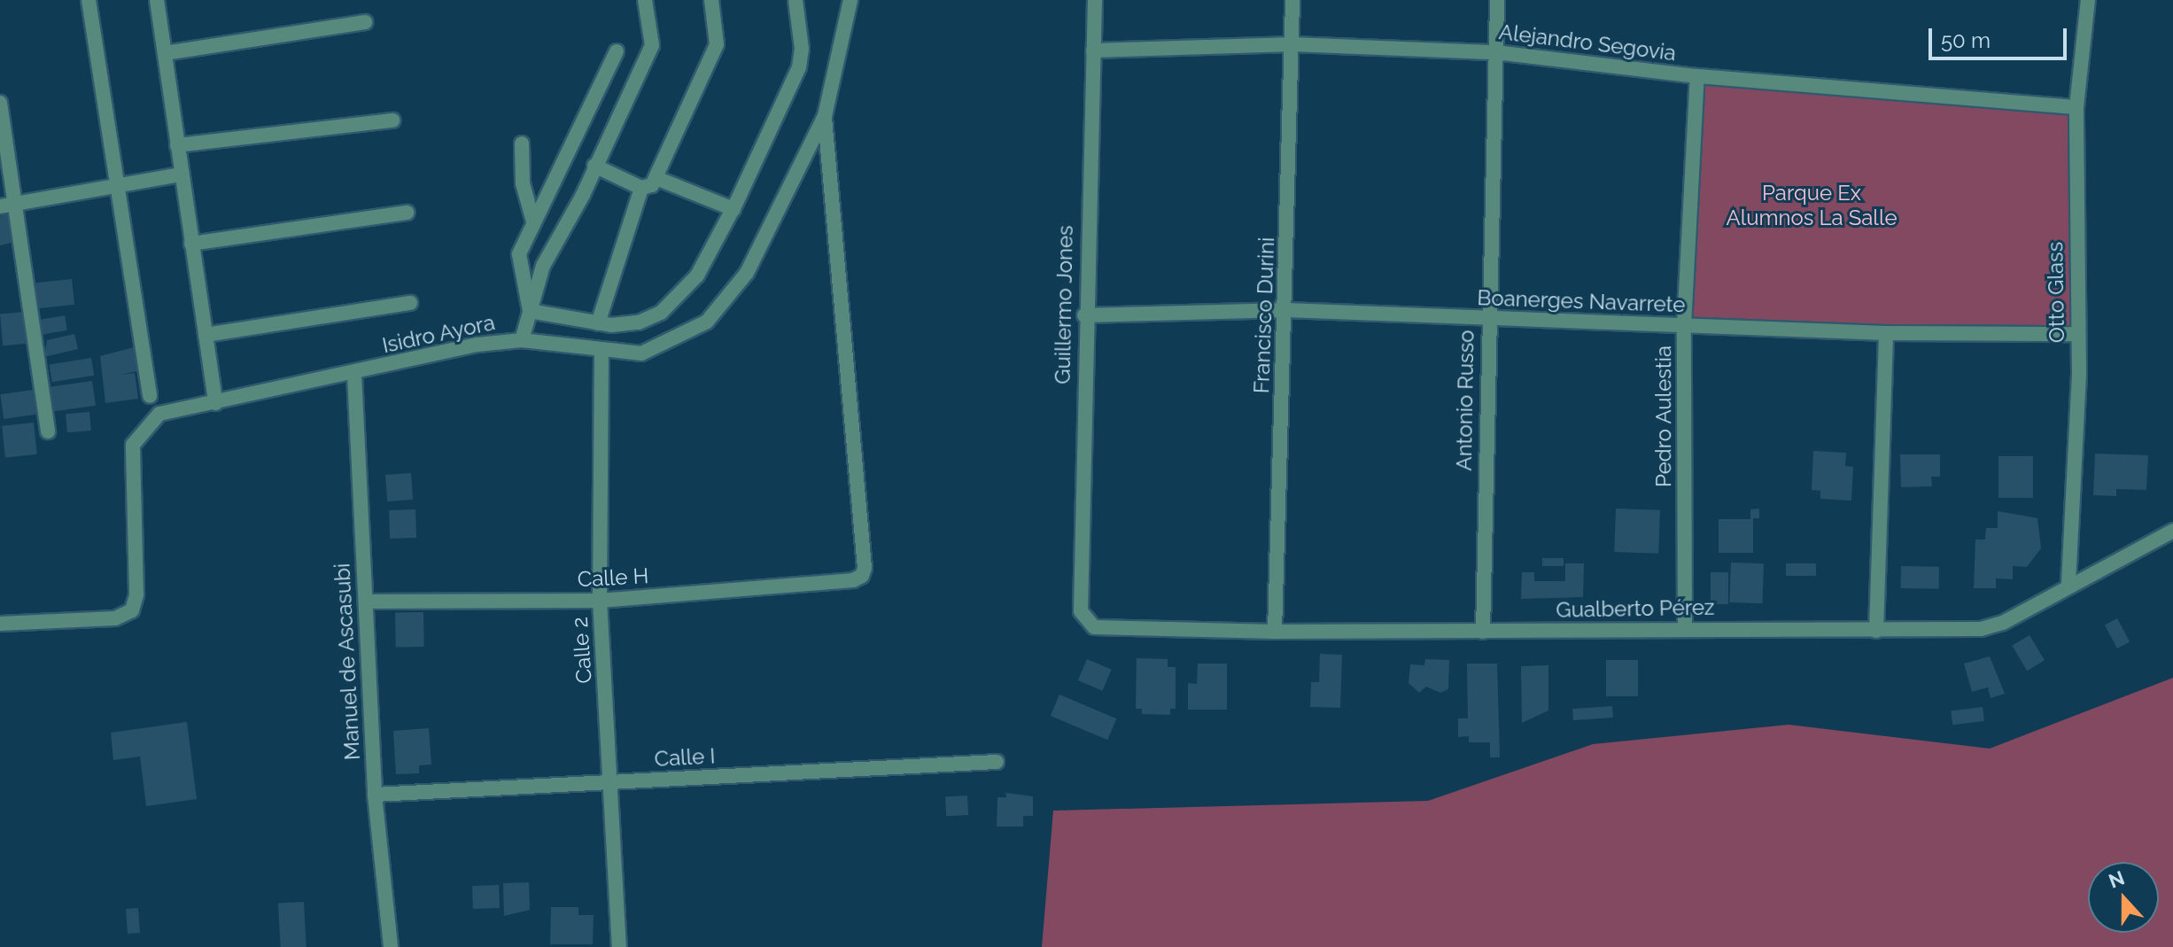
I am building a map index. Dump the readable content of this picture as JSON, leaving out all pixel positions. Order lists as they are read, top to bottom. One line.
{"streets":{"street":["Alejandro Segovia","Otto Glass","Boanerges Navarrete","Guillermo Jones","Francisco Durini","Isidro Ayora","Antonio Russo","Pedro Aulestia","Calle H","Gualberto Pérez","Calle 2","Manuel de Ascasubi","Calle I"]},"crossings":[["Alejandro Segovia","Otto Glass"],["Alejandro Segovia","Guillermo Jones"],["Alejandro Segovia","Francisco Durini"],["Alejandro Segovia","Antonio Russo"],["Alejandro Segovia","Pedro Aulestia"],["Otto Glass","Boanerges Navarrete"],["Otto Glass","Gualberto Pérez"],["Boanerges Navarrete","Guillermo Jones"],["Boanerges Navarrete","Francisco Durini"],["Boanerges Navarrete","Antonio Russo"],["Boanerges Navarrete","Pedro Aulestia"],["Guillermo Jones","Gualberto Pérez"],["Francisco Durini","Gualberto Pérez"],["Isidro Ayora","Calle H"],["Isidro Ayora","Calle 2"],["Isidro Ayora","Manuel de Ascasubi"],["Antonio Russo","Gualberto Pérez"],["Pedro Aulestia","Gualberto Pérez"],["Calle H","Calle 2"],["Calle H","Manuel de Ascasubi"],["Calle 2","Calle I"],["Manuel de Ascasubi","Calle I"]],"parks":["Parque Ex Alumnos La Salle"],"scale_bar":"50 m","north":"top"}
